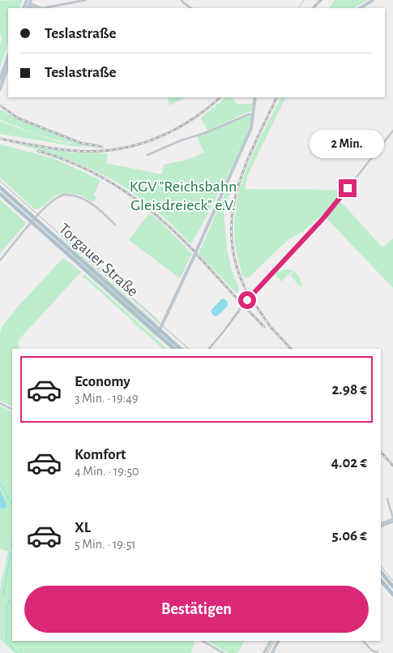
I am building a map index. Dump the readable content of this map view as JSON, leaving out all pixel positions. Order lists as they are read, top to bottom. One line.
{"streets":{"main road":["Torgauer Straße"]},"parks":["KGV \"Reichsbahn Gleisdreieck\" e.V."],"page":{"banner":["Teslastraße","Teslastraße"],"bubble":"2 Min.","list":[{"name":"Economy","note":"3 Min. · 19:49","value":"2.98 €"},{"name":"Komfort","note":"4 Min. · 19:50","value":"4.02 €"},{"name":"XL","note":"5 Min. · 19:51","value":"5.06 €"}],"buttons":"Bestätigen"}}
